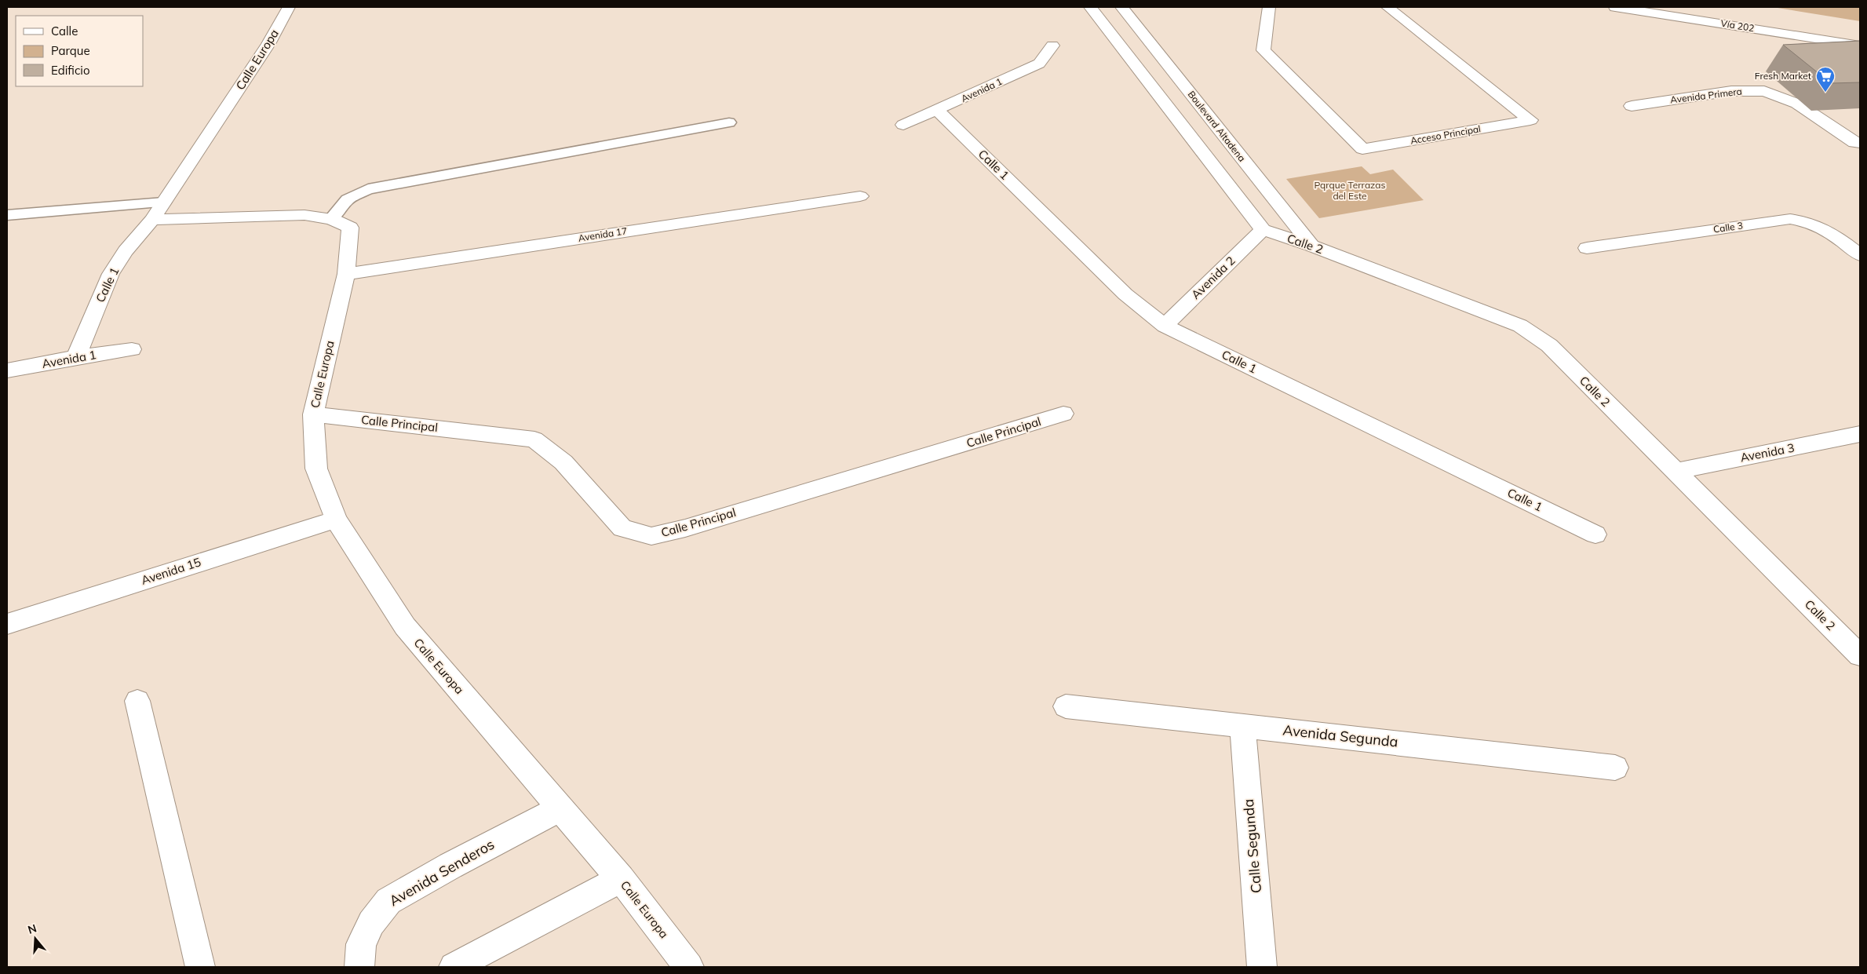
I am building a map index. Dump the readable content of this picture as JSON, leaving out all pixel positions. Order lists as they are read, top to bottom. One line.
{"streets":{"street":["Vía 202","Calle Europa","Avenida 1","Avenida Primera","Boulevard Altadena","Acceso Principal","Calle 1","Calle 3","Avenida 17","Calle 2","Avenida 2","Calle Principal","Avenida 3","Avenida 15","Avenida Segunda","Calle Segunda","Avenida Senderos"]},"crossings":[["Calle Europa","Calle 1"],["Calle Europa","Avenida 17"],["Calle Europa","Calle Principal"],["Calle Europa","Avenida 15"],["Calle Europa","Avenida Senderos"],["Avenida 1","Calle 1"],["Boulevard Altadena","Calle 2"],["Calle 1","Avenida 2"],["Calle 2","Avenida 2"],["Calle 2","Avenida 3"],["Avenida Segunda","Calle Segunda"]],"parks":["Pqrque Terrazas del Este"],"places":{"supermarket":["Fresh Market"]},"legend":["Calle","Parque","Edificio"],"north":"top"}
